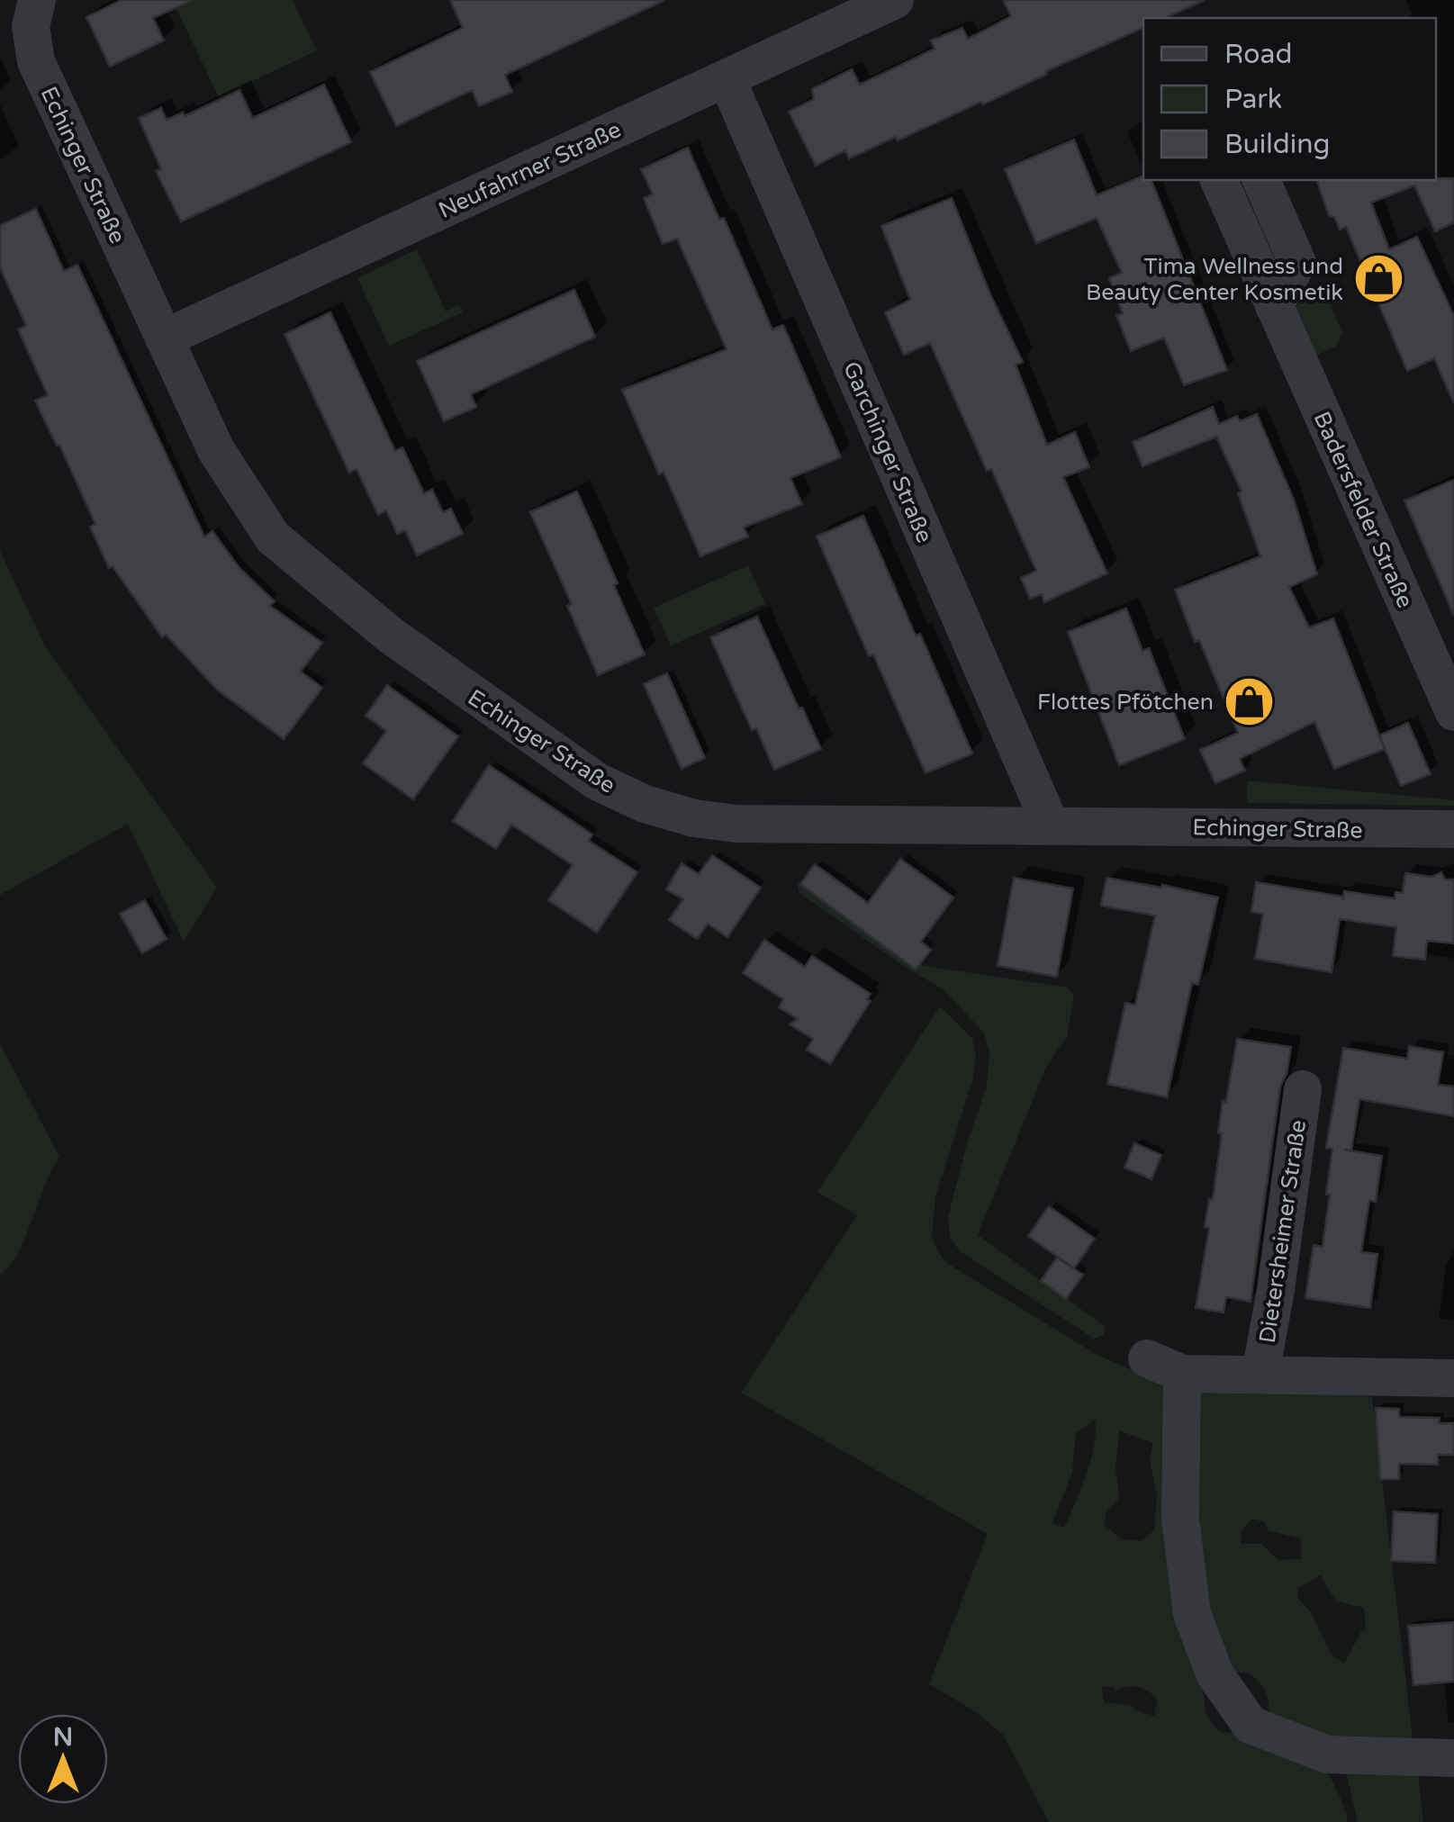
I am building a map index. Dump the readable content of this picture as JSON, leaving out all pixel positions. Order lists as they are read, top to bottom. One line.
{"streets":{"street":["Echinger Straße","Neufahrner Straße","Garchinger Straße","Badersfelder Straße","Dietersheimer Straße"]},"crossings":[["Echinger Straße","Neufahrner Straße"],["Echinger Straße","Garchinger Straße"],["Neufahrner Straße","Garchinger Straße"]],"places":{"shop":["Tima Wellness und Beauty Center Kosmetik","Flottes Pfötchen"]},"legend":["Road","Park","Building"],"north":"top"}
